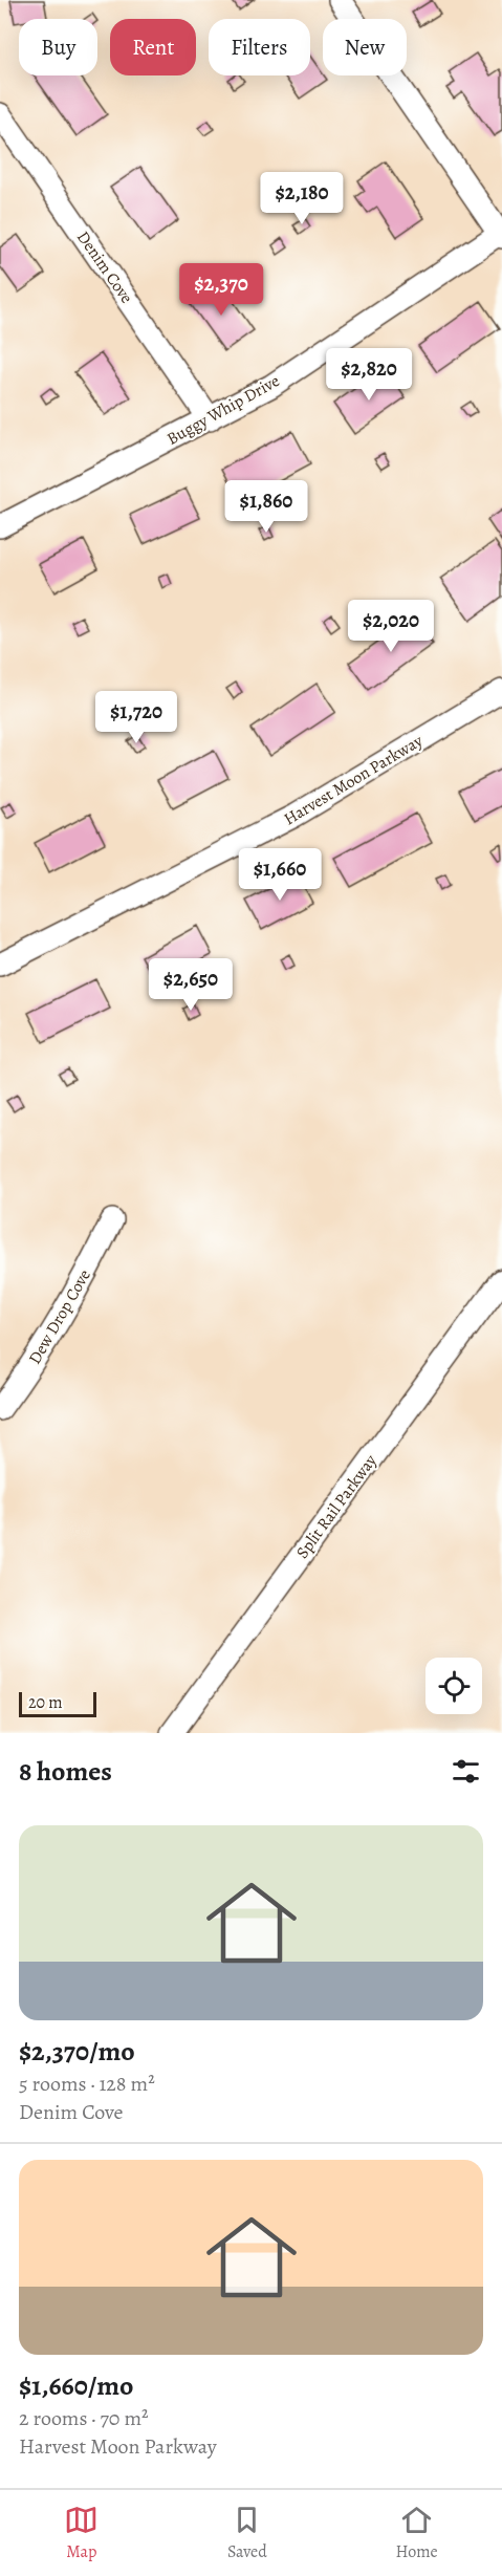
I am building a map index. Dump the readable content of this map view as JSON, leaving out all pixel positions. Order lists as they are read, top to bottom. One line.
{"streets":{"street":["Denim Cove","Buggy Whip Drive","Harvest Moon Parkway","Dew Drop Cove","Split Rail Parkway"]},"crossings":[["Denim Cove","Buggy Whip Drive"]],"scale_bar":"20 m","page":{"chip":["Buy","Rent","Filters","New"],"price":["$2,180","$2,370","$2,820","$1,860","$2,020","$1,720","$1,660","$2,650"],"scale":"20 m","heading":"8 homes","list":[{"name":"$2,370/mo","note":"5 rooms · 128 m² · Denim Cove"},{"name":"$1,660/mo","note":"2 rooms · 70 m² · Harvest Moon Parkway"}],"tabs":["Map","Saved","Home"]}}
